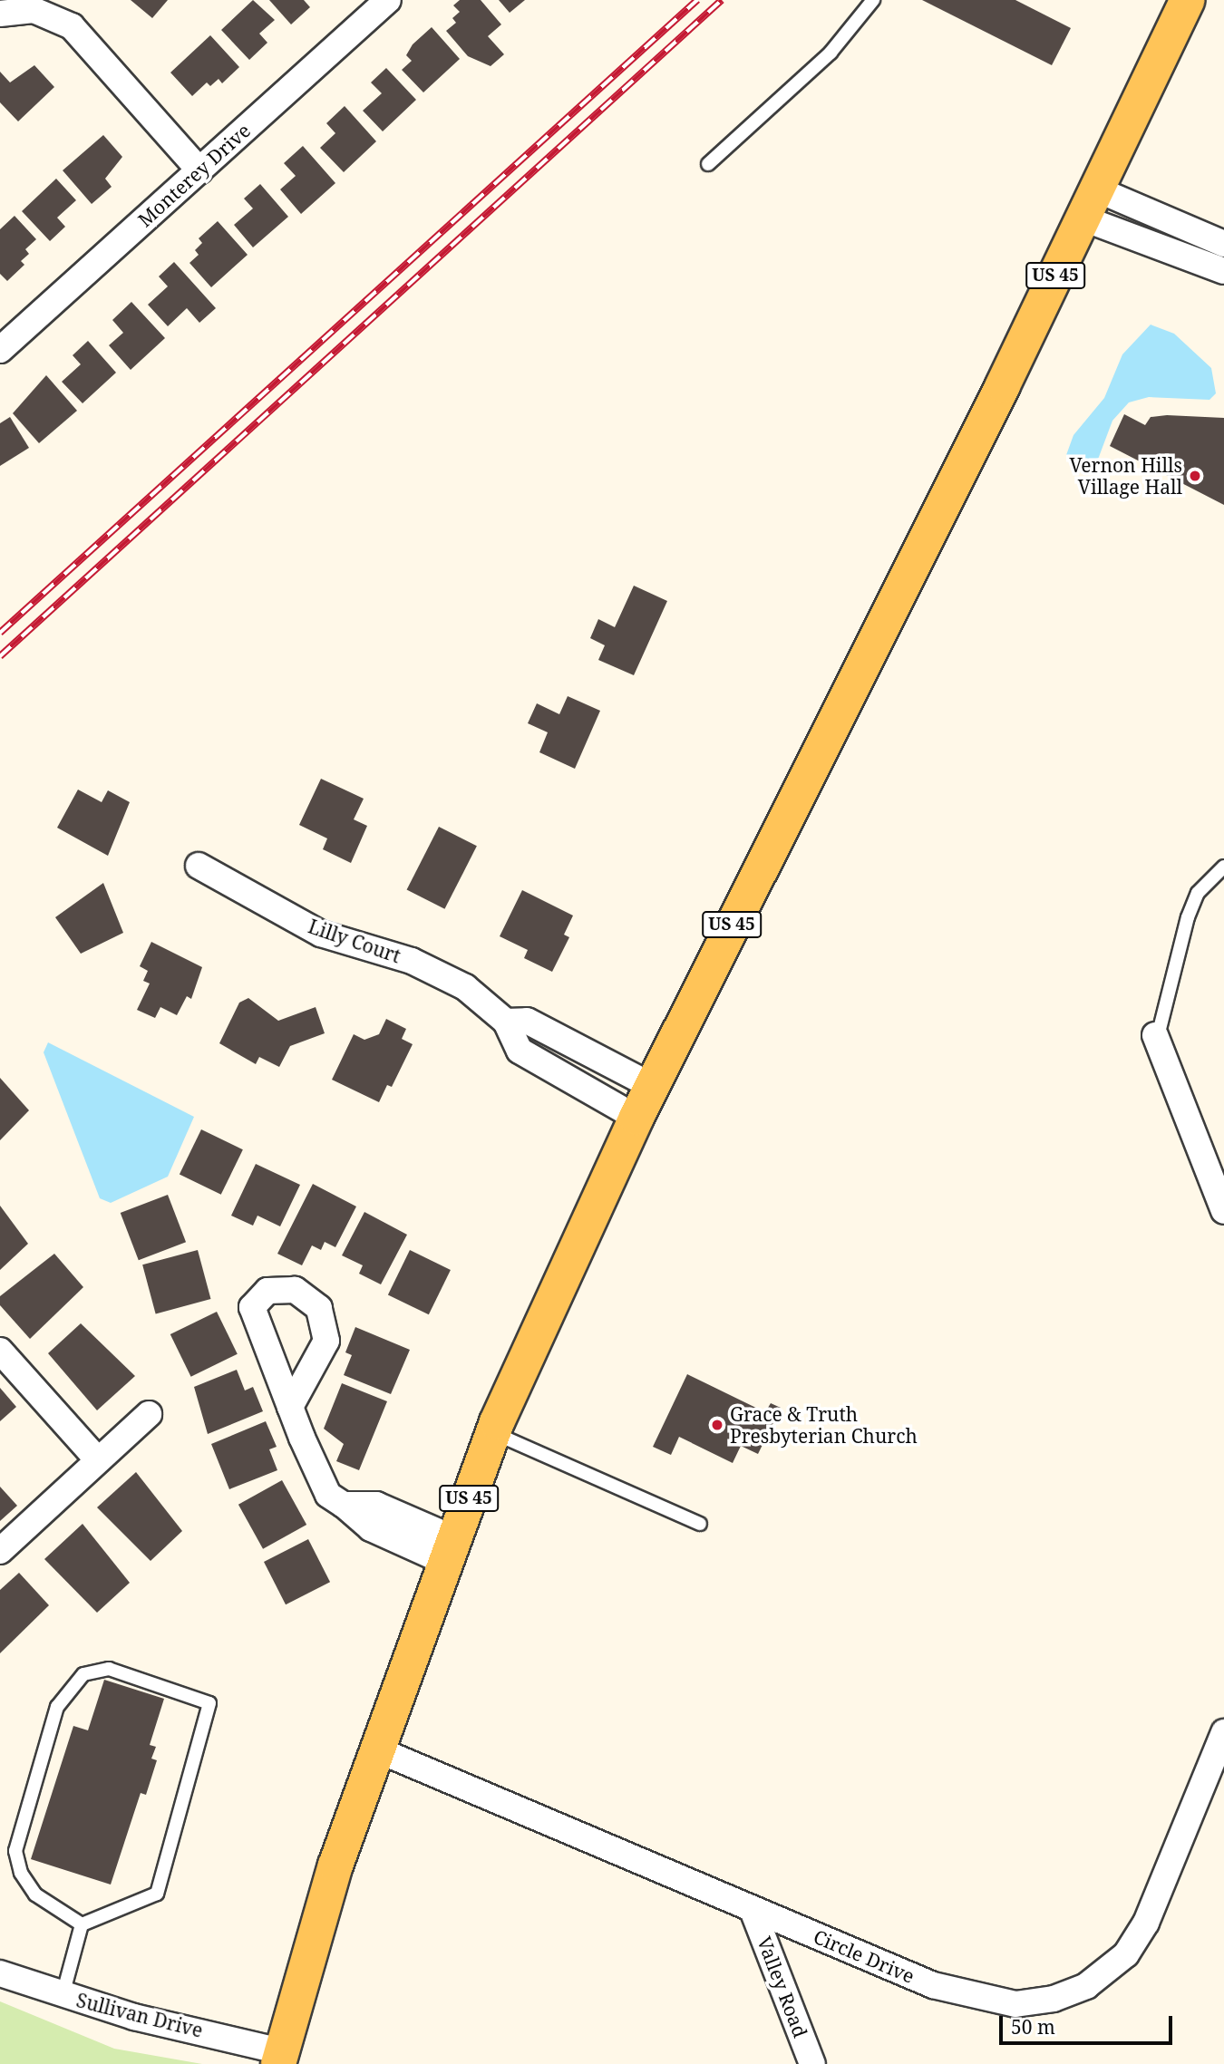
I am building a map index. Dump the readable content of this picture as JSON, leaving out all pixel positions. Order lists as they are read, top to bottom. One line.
{"streets":{"main road":["US 45"],"street":["Monterey Drive","Lilly Court","Circle Drive","Valley Road","Sullivan Drive"]},"crossings":[["US 45","Lilly Court"],["US 45","Circle Drive"],["US 45","Sullivan Drive"],["Circle Drive","Valley Road"]],"places":["Vernon Hills Village Hall","Grace & Truth Presbyterian Church"],"scale_bar":"50 m"}
